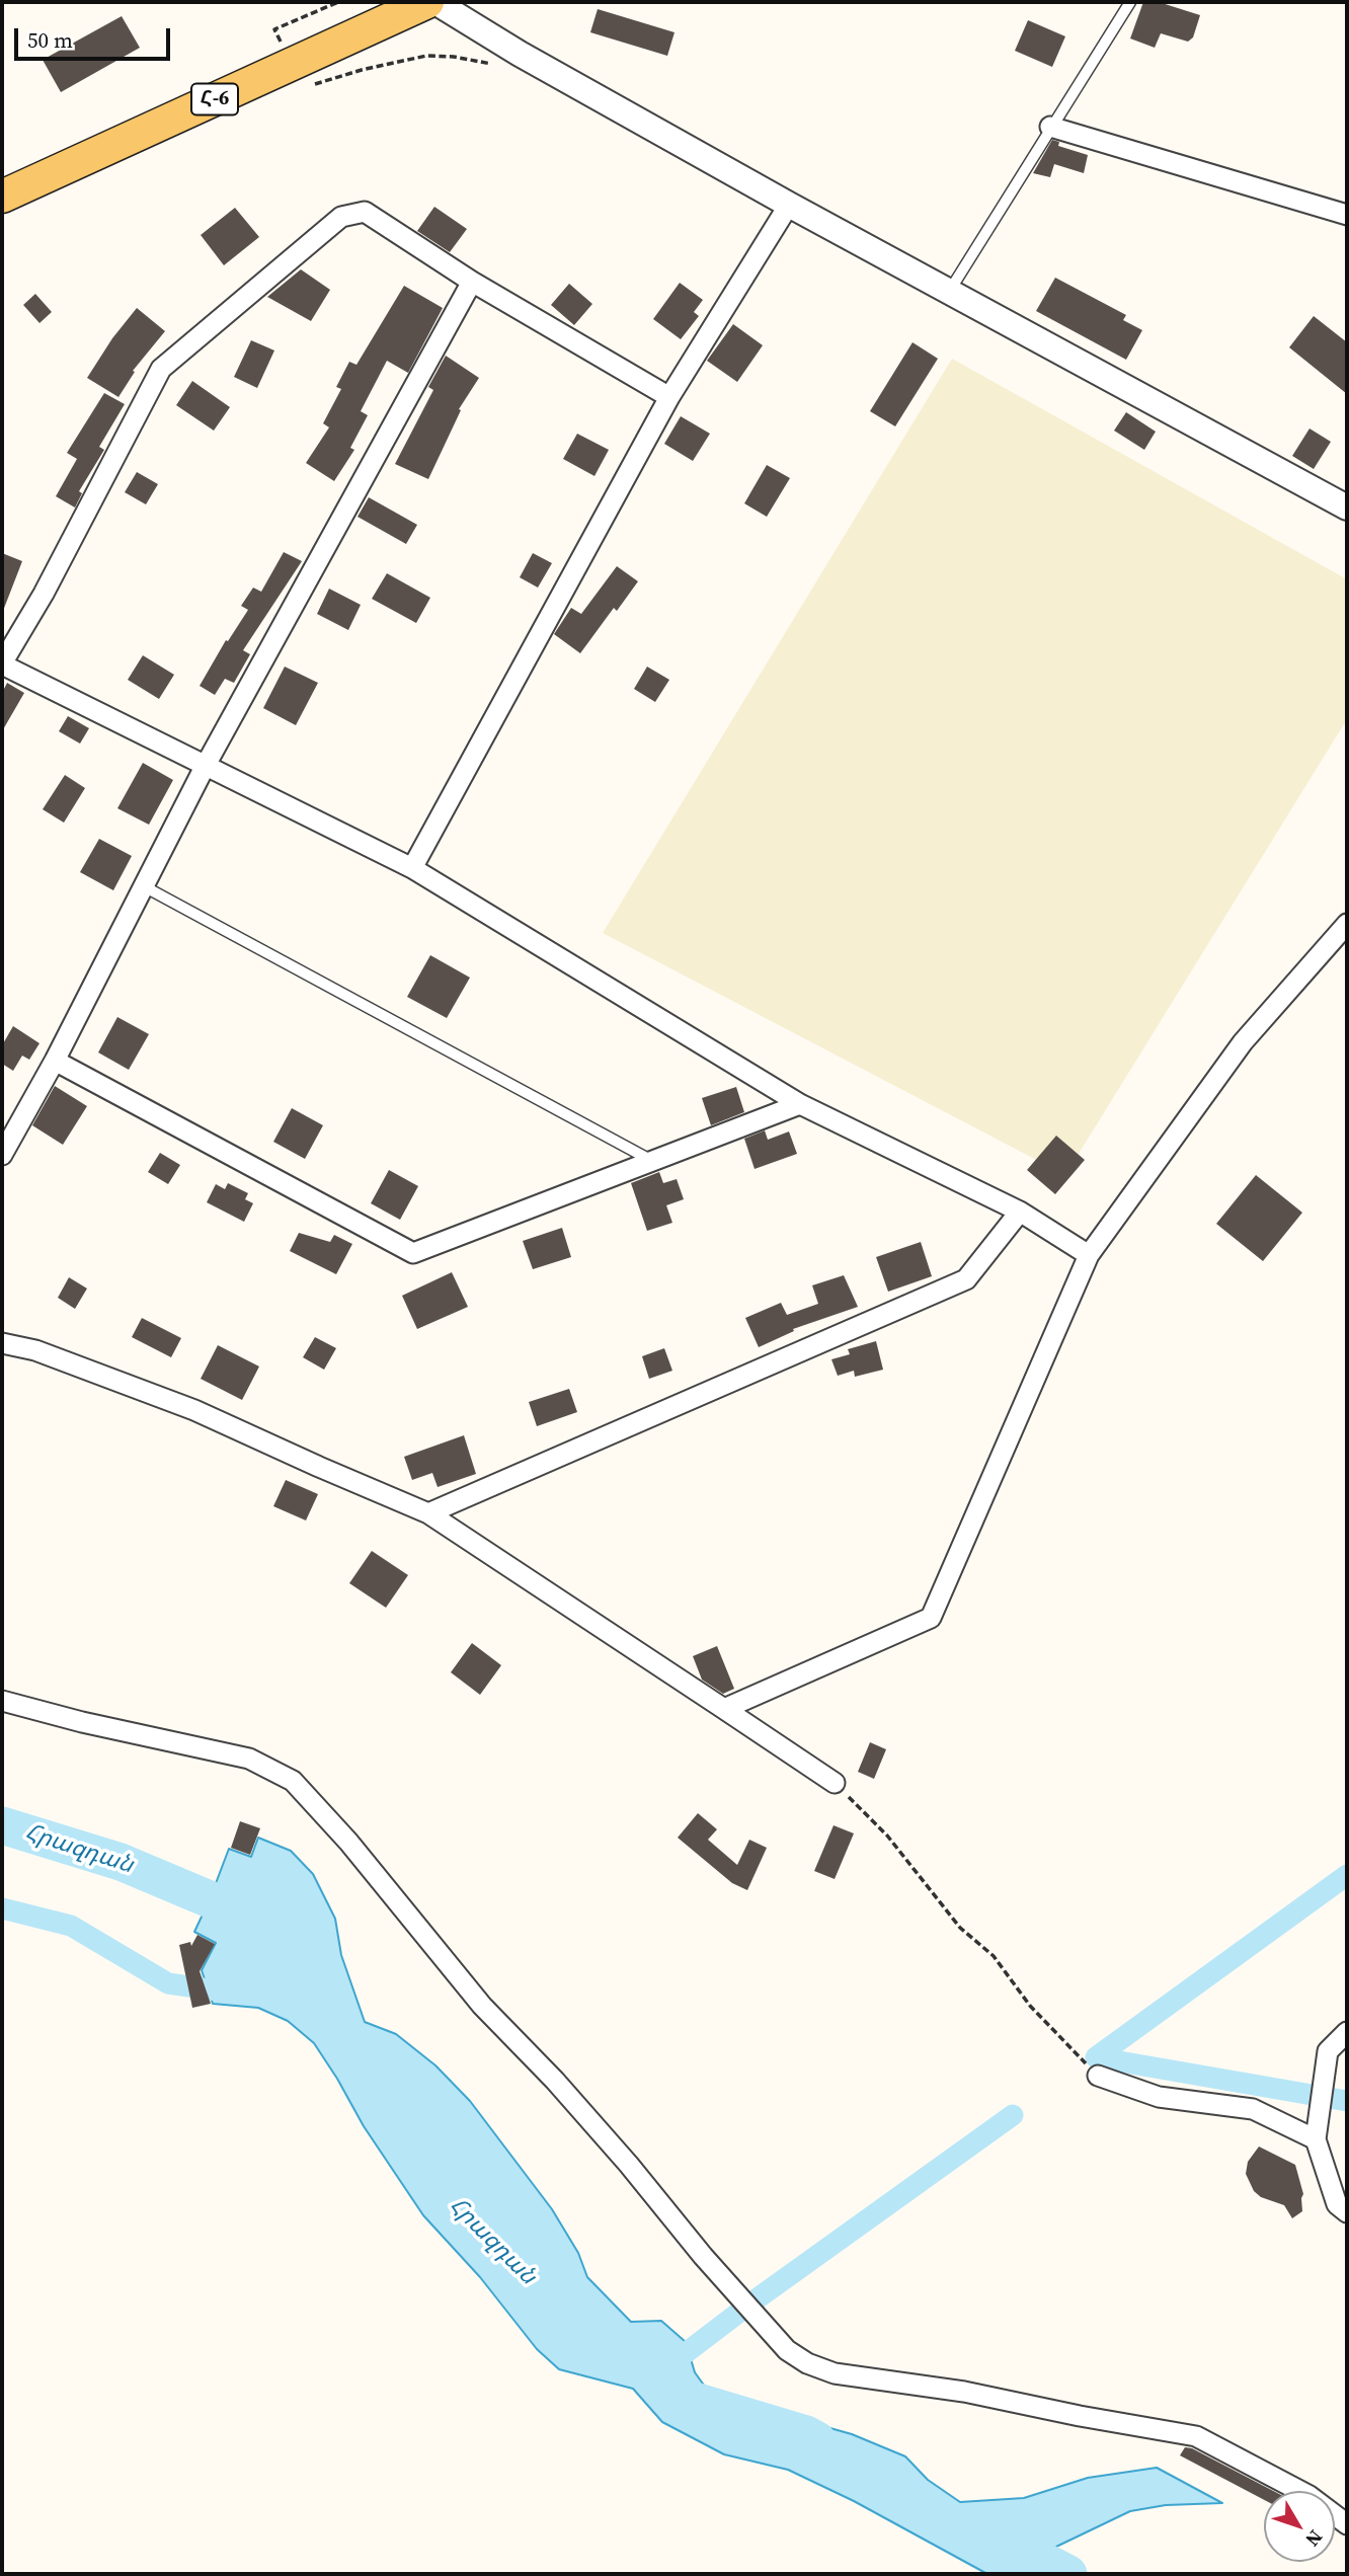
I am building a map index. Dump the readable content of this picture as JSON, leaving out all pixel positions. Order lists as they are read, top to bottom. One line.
{"streets":{"main road":["Հ-6"]},"water":["Հրազդան"],"scale_bar":"50 m","north":"bottom right"}
